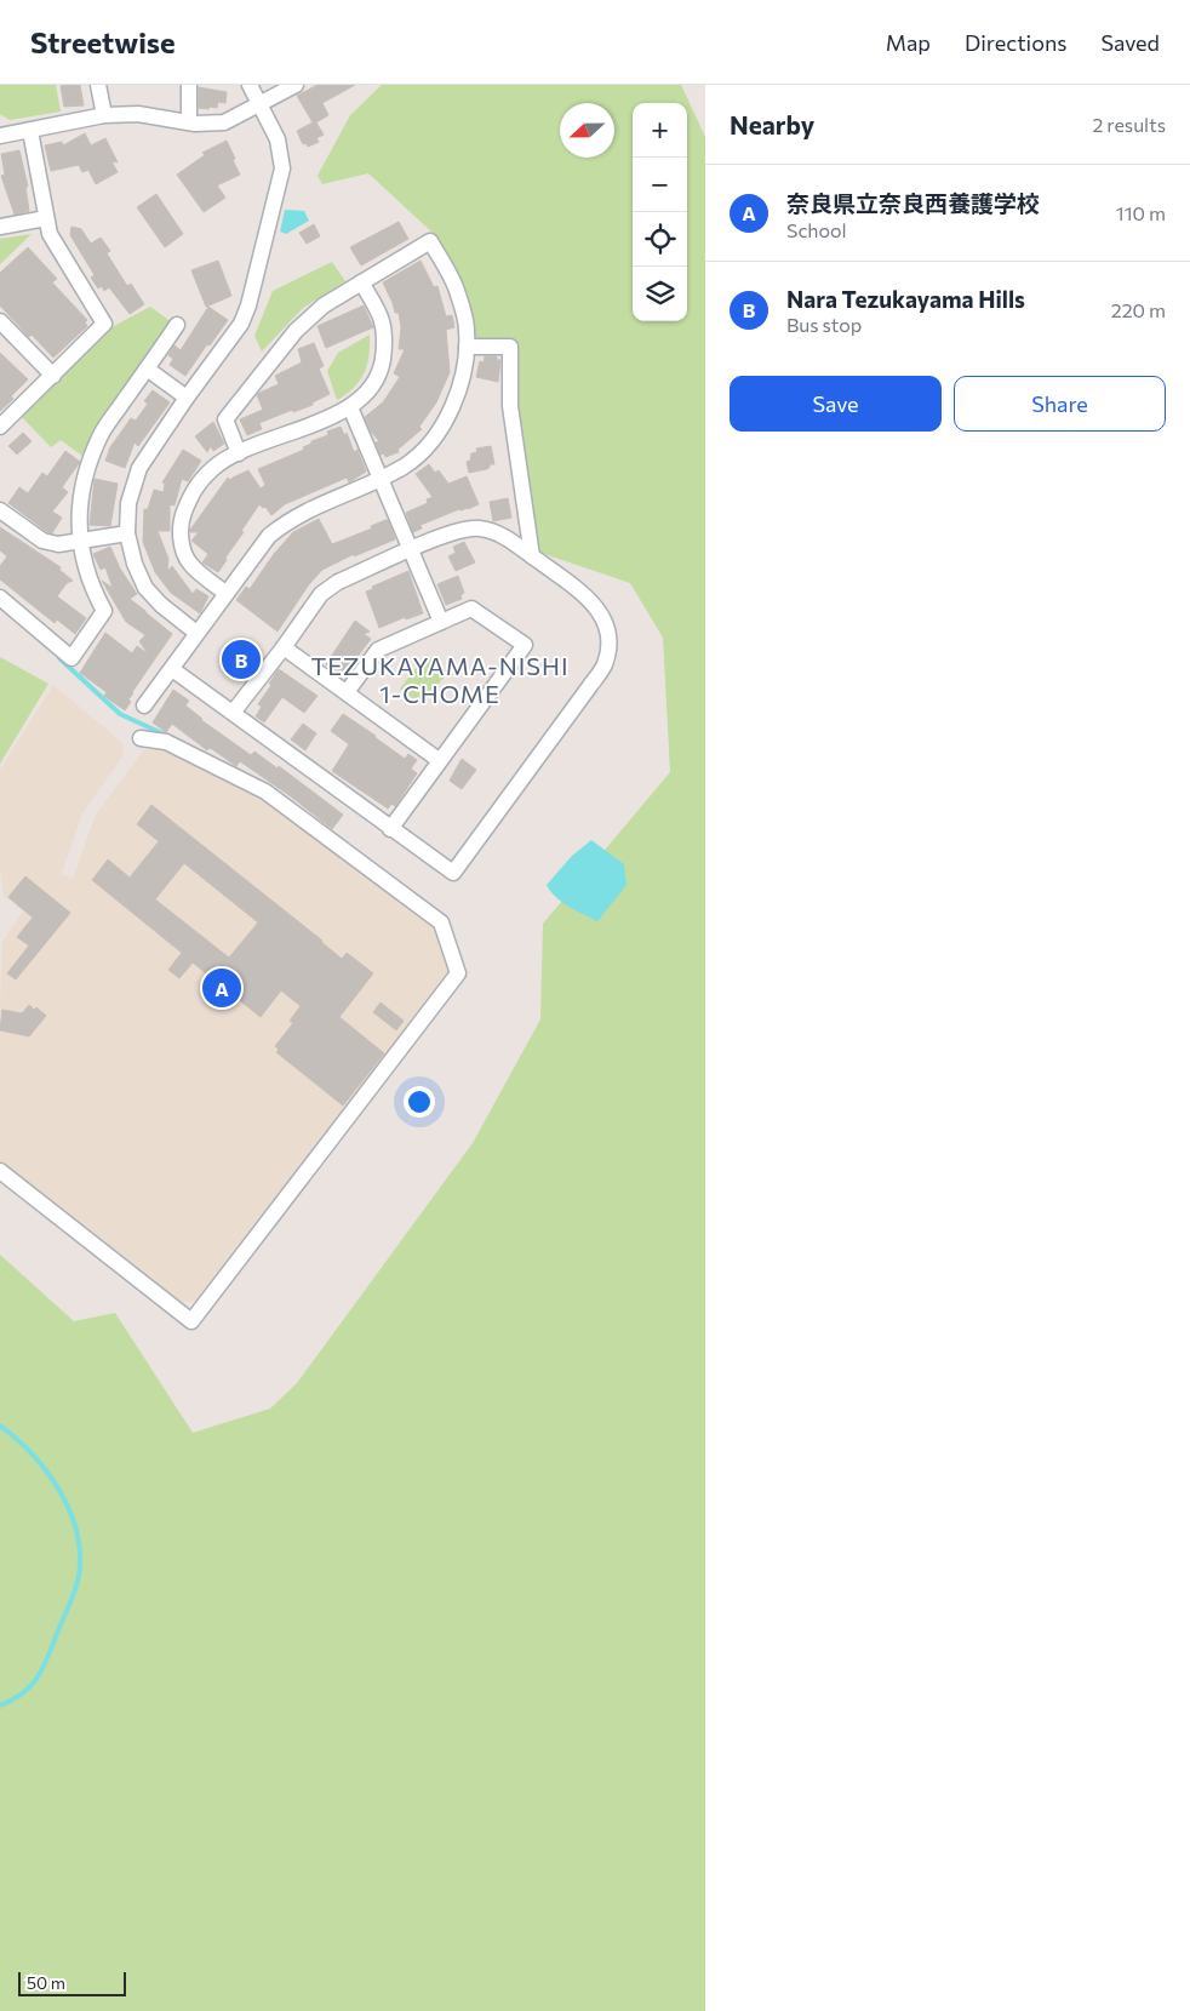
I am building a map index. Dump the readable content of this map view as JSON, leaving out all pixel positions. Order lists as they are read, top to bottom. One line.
{"districts":["TEZUKAYAMA-NISHI 1-CHOME"],"scale_bar":"50 m","north":"left","page":{"header":"Streetwise","nav":["Map","Directions","Saved"],"heading":["Nearby","2 results"],"map_buttons":["+","−"],"list":[{"mark":"A","name":"奈良県立奈良西養護学校","note":"School","value":"110 m"},{"mark":"B","name":"Nara Tezukayama Hills","note":"Bus stop","value":"220 m"}],"buttons":["Save","Share"],"pins":["B","A"],"scale":"50 m"}}
